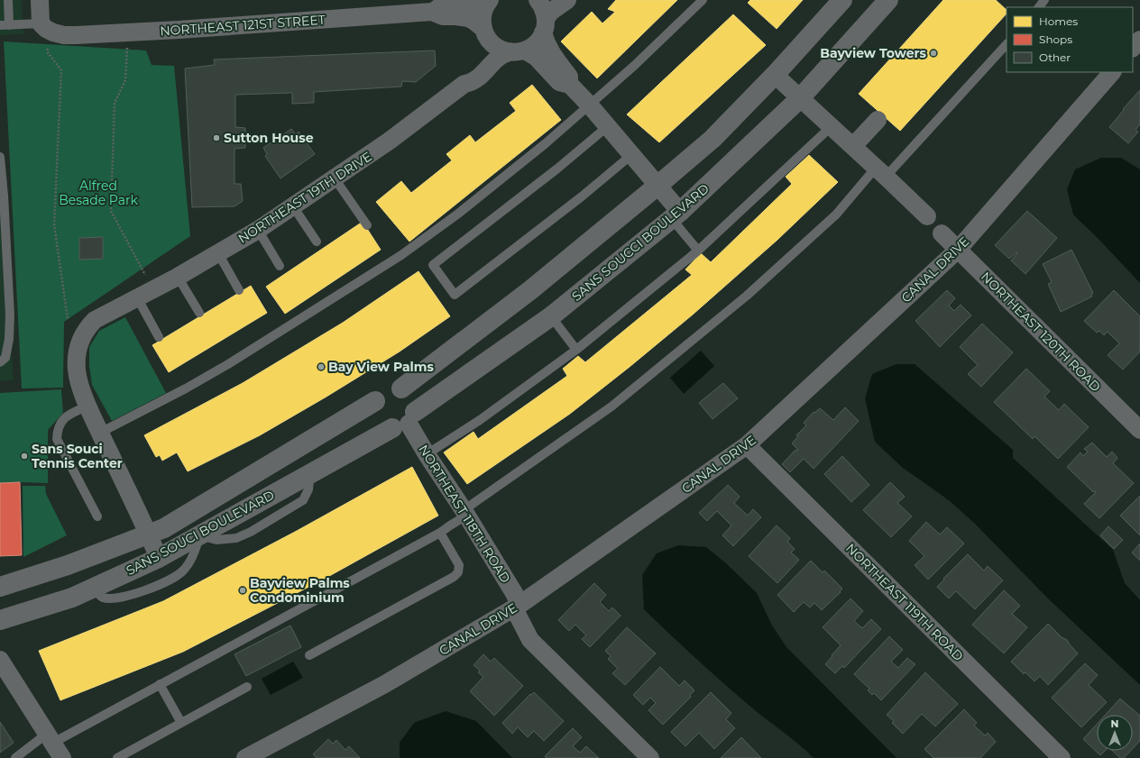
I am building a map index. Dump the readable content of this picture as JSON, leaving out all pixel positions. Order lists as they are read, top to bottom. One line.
{"streets":{"street":["NORTHEAST 121ST STREET","NORTHEAST 19TH DRIVE","SANS SOUCCI BOULEVARD","CANAL DRIVE","NORTHEAST 120TH ROAD","NORTHEAST 118TH ROAD","SANS SOUCI BOULEVARD","NORTHEAST 119TH ROAD"]},"crossings":[["NORTHEAST 121ST STREET","NORTHEAST 19TH DRIVE"],["NORTHEAST 19TH DRIVE","SANS SOUCI BOULEVARD"],["SANS SOUCCI BOULEVARD","NORTHEAST 118TH ROAD"],["SANS SOUCCI BOULEVARD","SANS SOUCI BOULEVARD"],["CANAL DRIVE","NORTHEAST 120TH ROAD"],["CANAL DRIVE","NORTHEAST 118TH ROAD"],["CANAL DRIVE","NORTHEAST 119TH ROAD"],["NORTHEAST 118TH ROAD","SANS SOUCI BOULEVARD"]],"parks":["Alfred Besade Park"],"places":["Bayview Towers","Sutton House","Bay View Palms","Sans Souci Tennis Center","Bayview Palms Condominium"],"legend":["Homes","Shops","Other"],"north":"top"}
